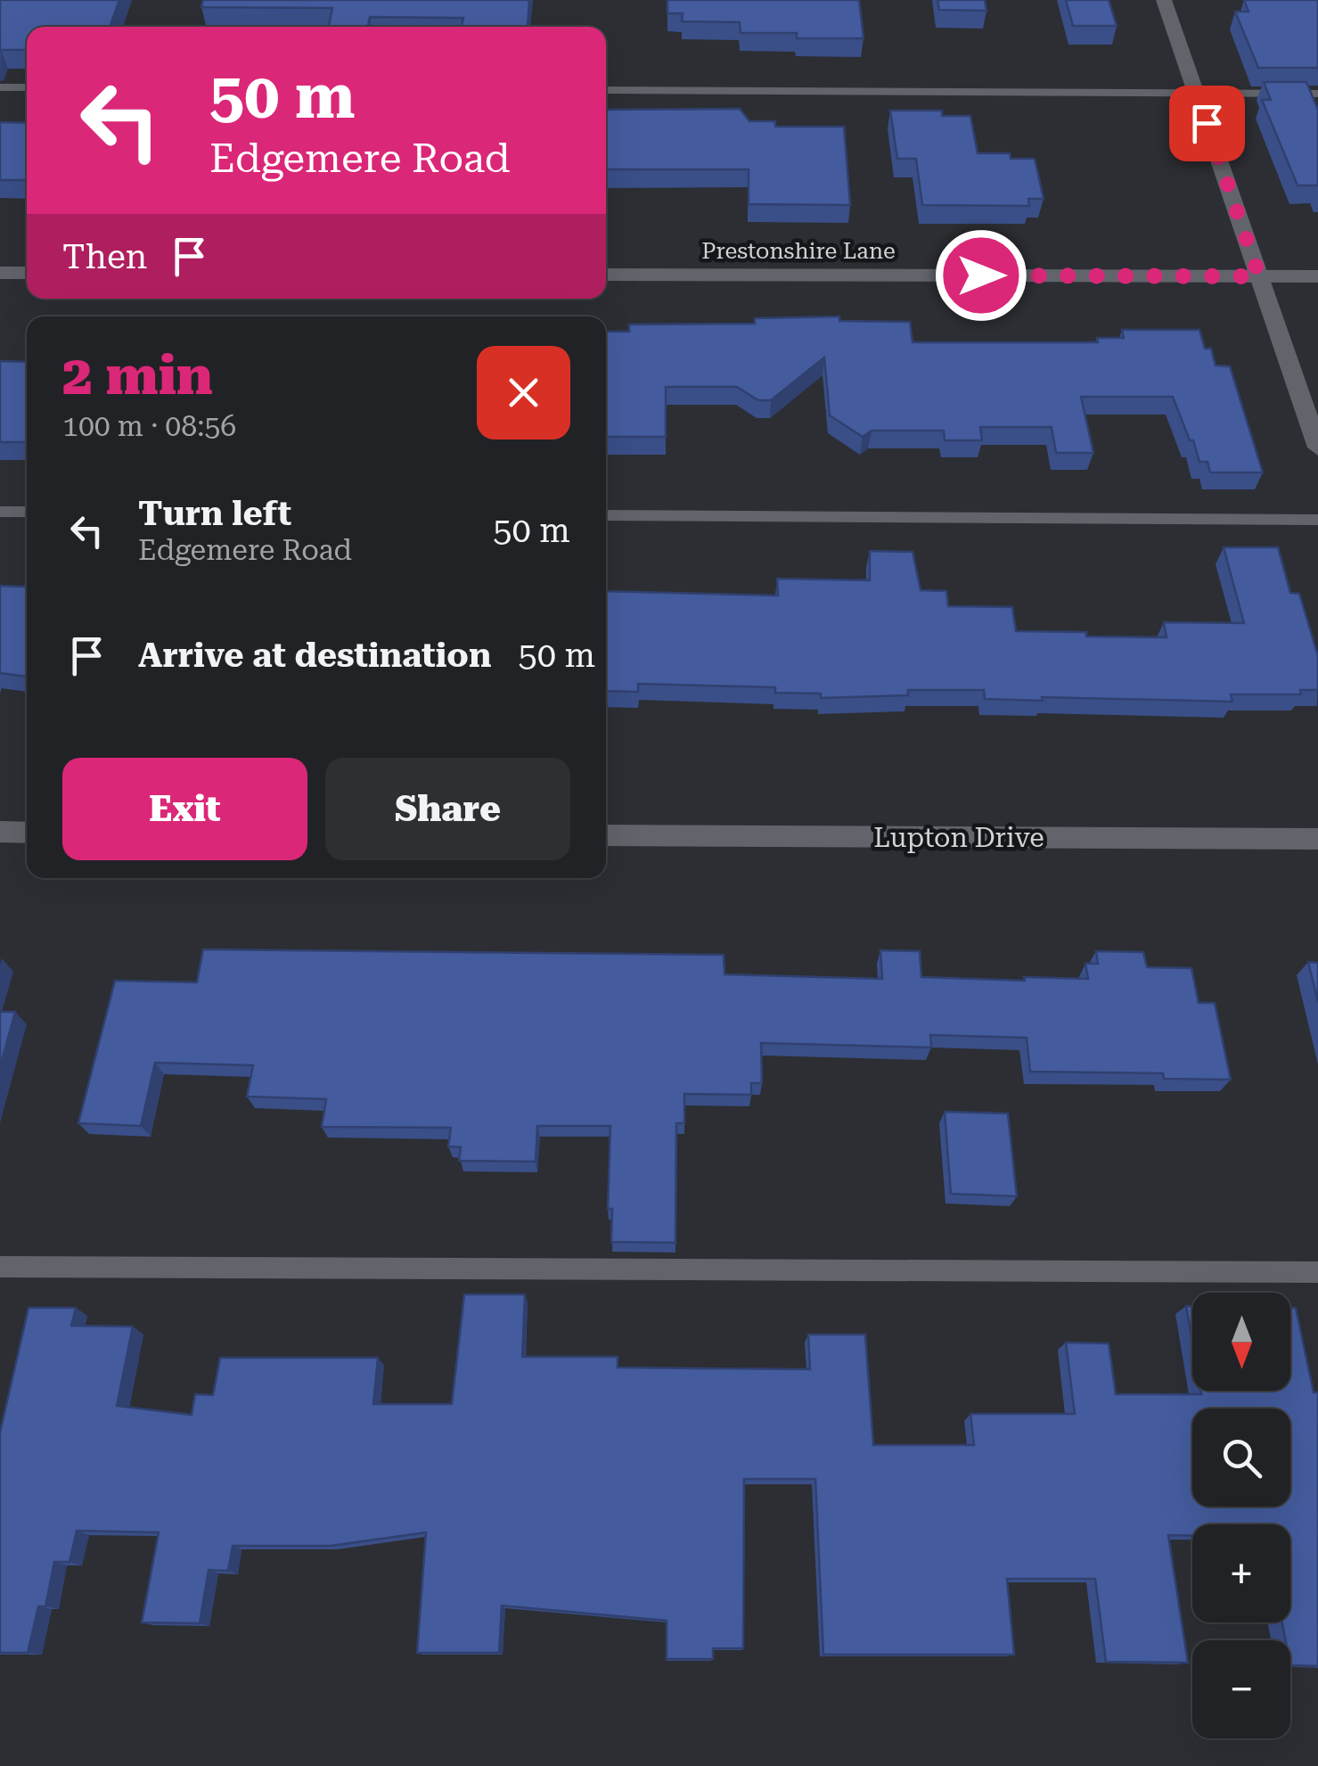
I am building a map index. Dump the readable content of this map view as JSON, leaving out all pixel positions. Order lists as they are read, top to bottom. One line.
{"streets":{"street":["Prestonshire Lane","Lupton Drive"]},"north":"bottom","page":{"turn":["50 m","Edgemere Road"],"then":"Then","heading":["2 min","100 m · 08:56"],"list":[{"name":"Turn left","note":"Edgemere Road","value":"50 m"},{"name":"Arrive at destination","value":"50 m"}],"buttons":["Exit","Share"],"map_buttons":["+","−"]}}
